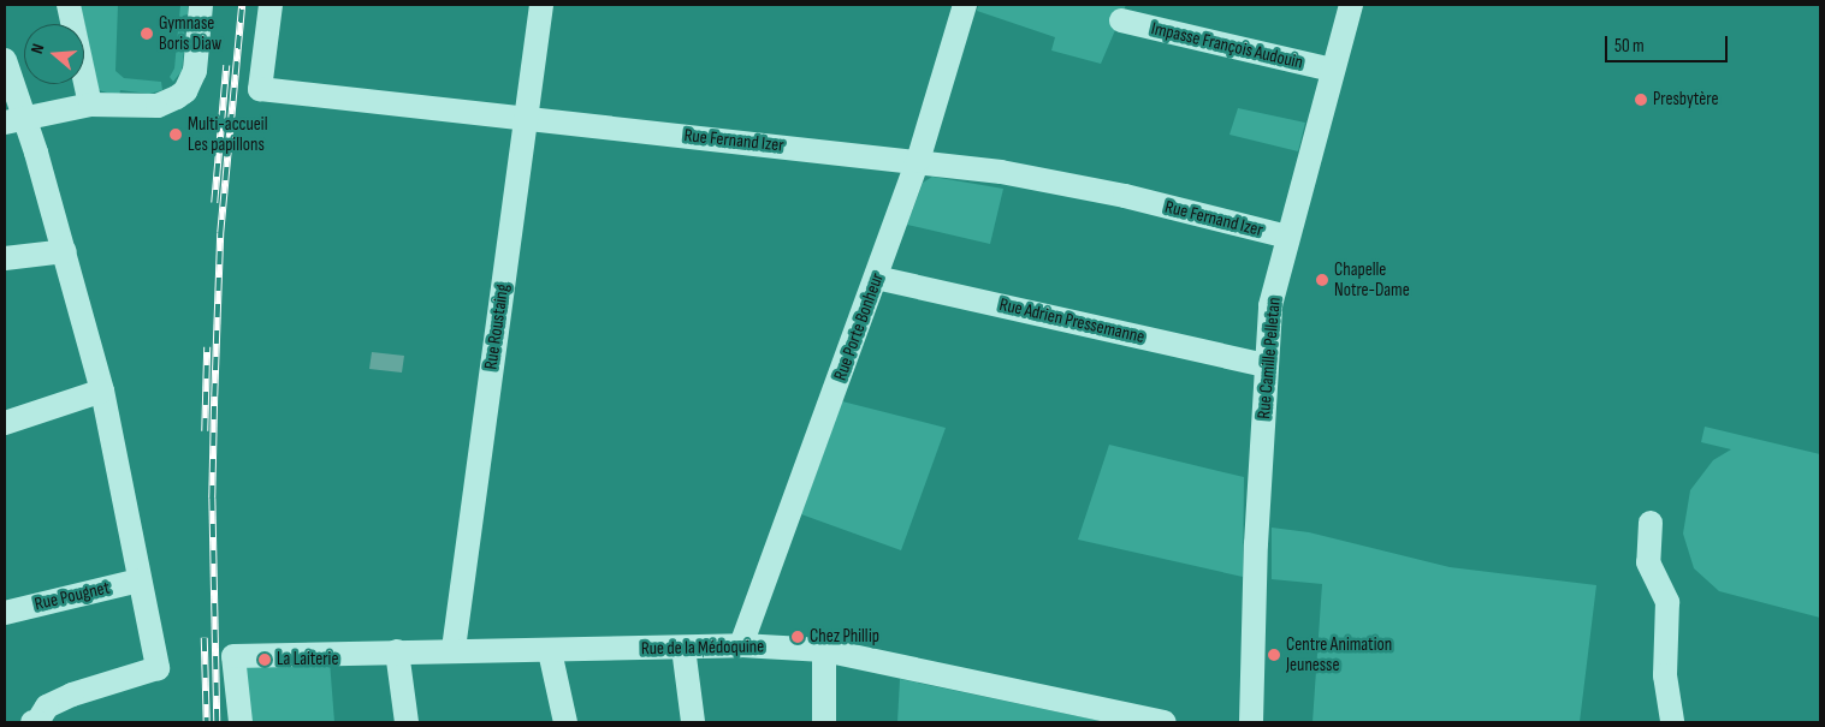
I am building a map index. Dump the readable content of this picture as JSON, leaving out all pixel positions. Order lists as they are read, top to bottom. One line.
{"streets":{"street":["Impasse François Audouin","Rue Fernand Izer","Rue Adrien Pressemanne","Rue Roustaing","Rue Porte Bonheur","Rue Camille Pelletan","Rue Pougnet","Rue de la Médoquine"]},"crossings":[["Impasse François Audouin","Rue Camille Pelletan"],["Rue Fernand Izer","Rue Roustaing"],["Rue Fernand Izer","Rue Porte Bonheur"],["Rue Fernand Izer","Rue Camille Pelletan"],["Rue Adrien Pressemanne","Rue Porte Bonheur"],["Rue Adrien Pressemanne","Rue Camille Pelletan"],["Rue Roustaing","Rue de la Médoquine"],["Rue Porte Bonheur","Rue de la Médoquine"]],"places":["Gymnase Boris Diaw","Presbytère","Multi-accueil Les papillons","Chapelle Notre-Dame","Chez Phillip","Centre Animation Jeunesse","La Laiterie"],"scale_bar":"50 m","north":"left"}
